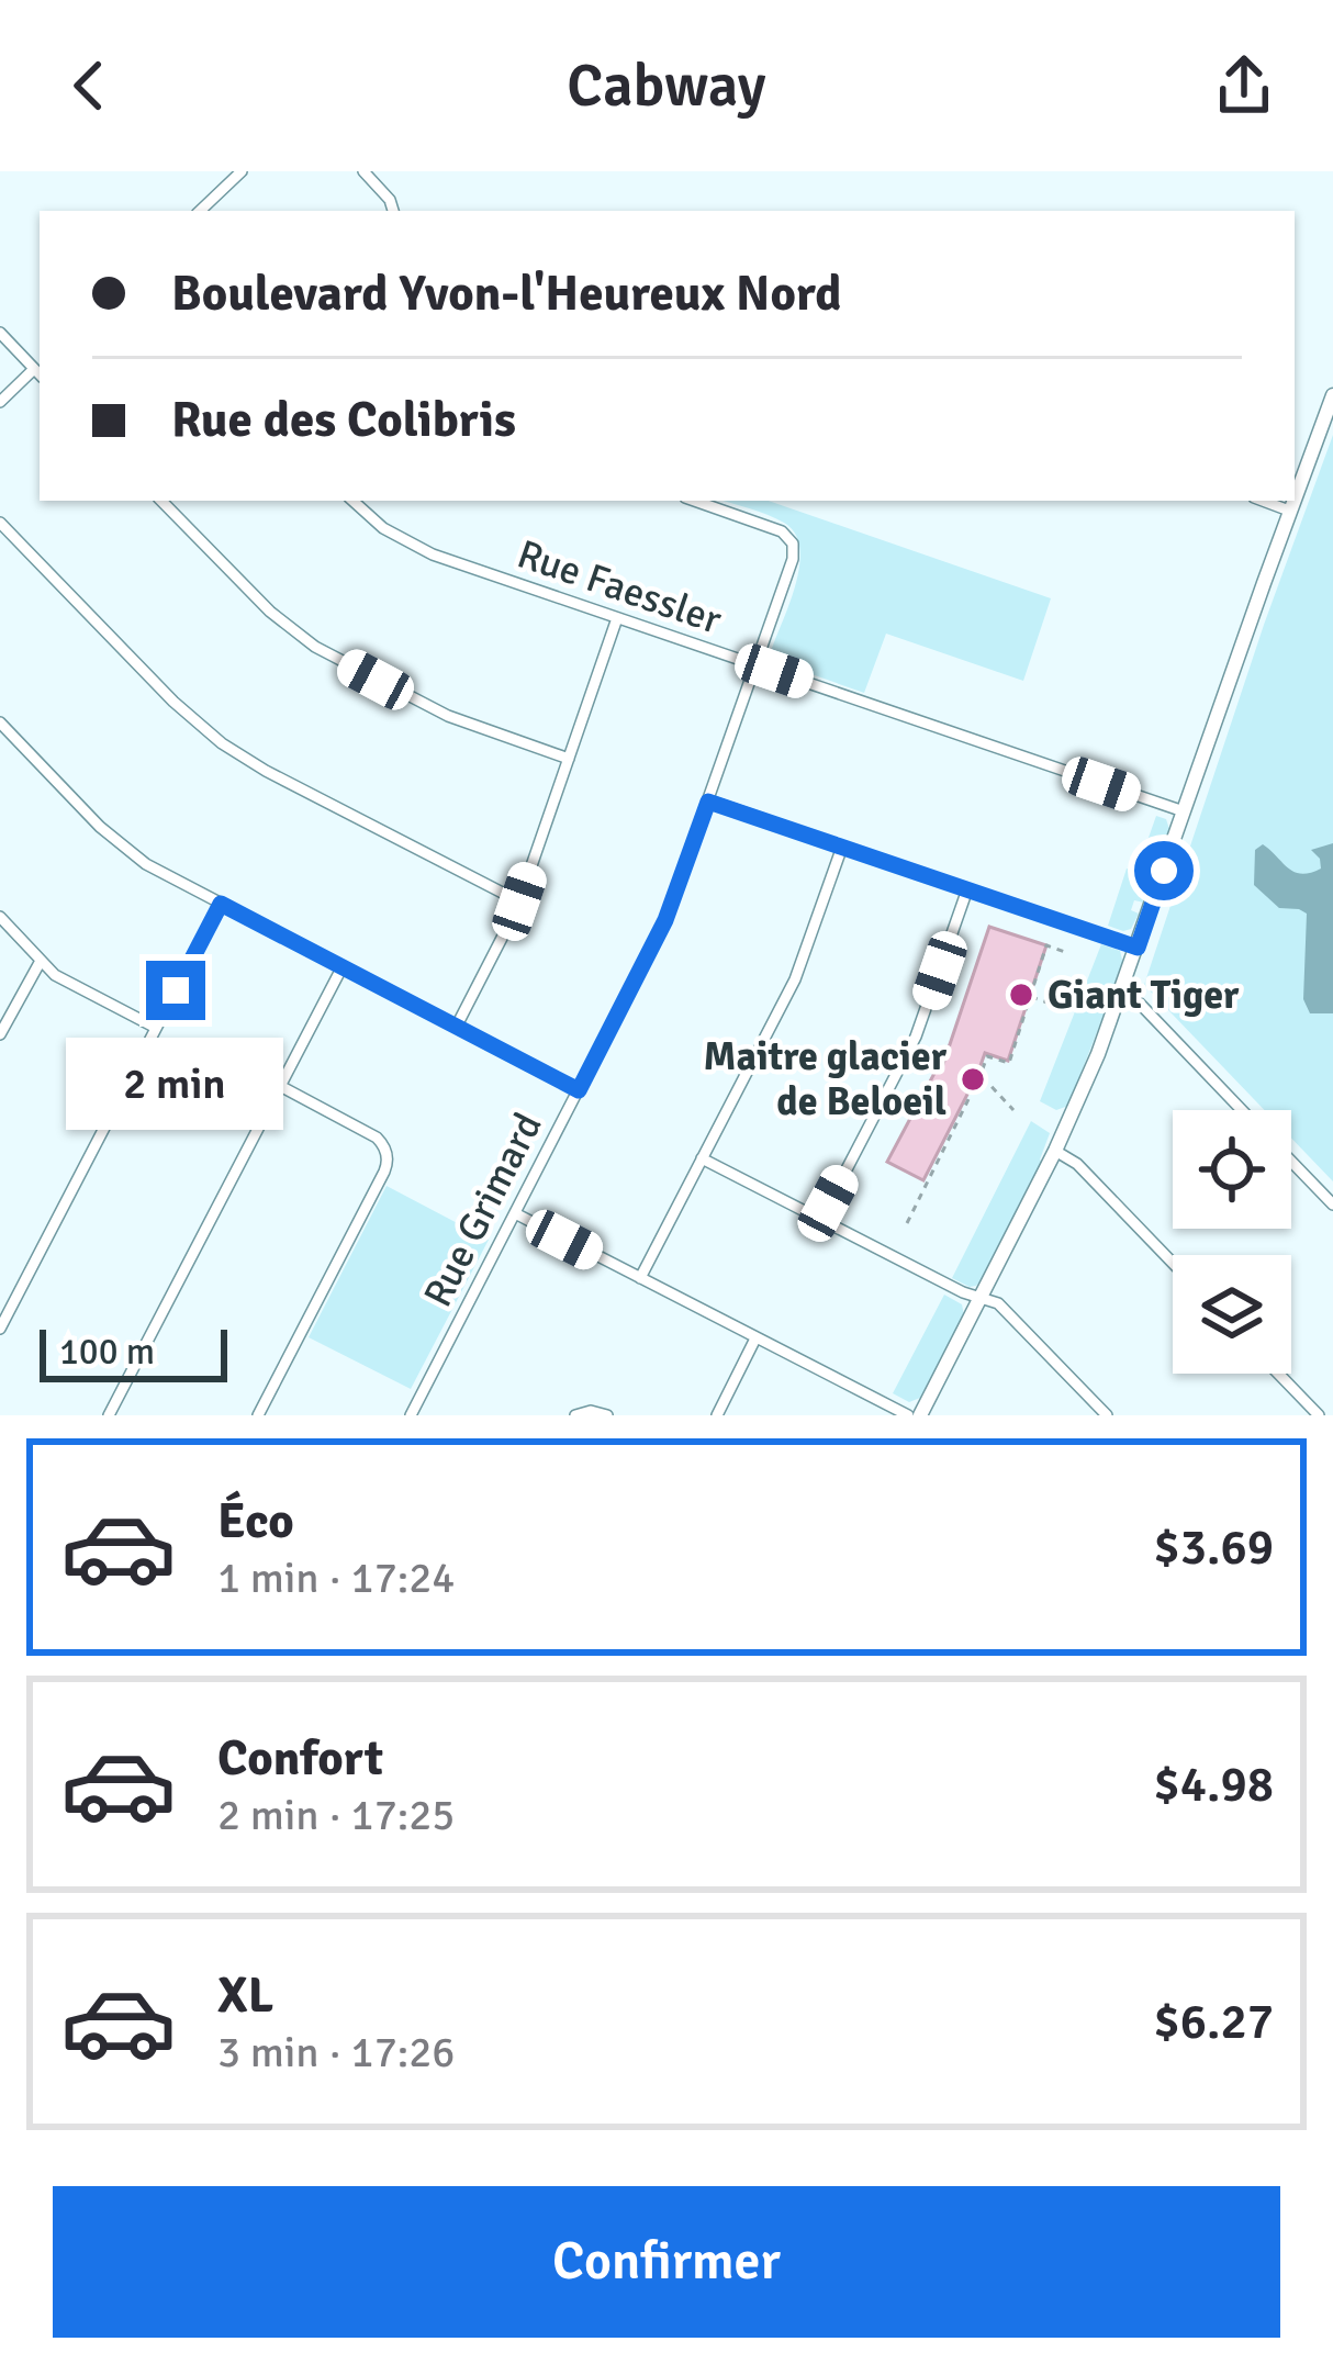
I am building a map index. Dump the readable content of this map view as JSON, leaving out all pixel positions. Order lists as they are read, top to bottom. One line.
{"streets":{"street":["Rue Faessler","Rue Grimard"]},"crossings":[["Rue Faessler","Rue Grimard"]],"places":["Giant Tiger","Maitre glacier de Beloeil"],"scale_bar":"100 m","page":{"header":"Cabway","banner":["Boulevard Yvon-l'Heureux Nord","Rue des Colibris"],"bubble":"2 min","scale":"100 m","list":[{"name":"Éco","note":"1 min · 17:24","value":"$3.69"},{"name":"Confort","note":"2 min · 17:25","value":"$4.98"},{"name":"XL","note":"3 min · 17:26","value":"$6.27"}],"buttons":"Confirmer"}}
